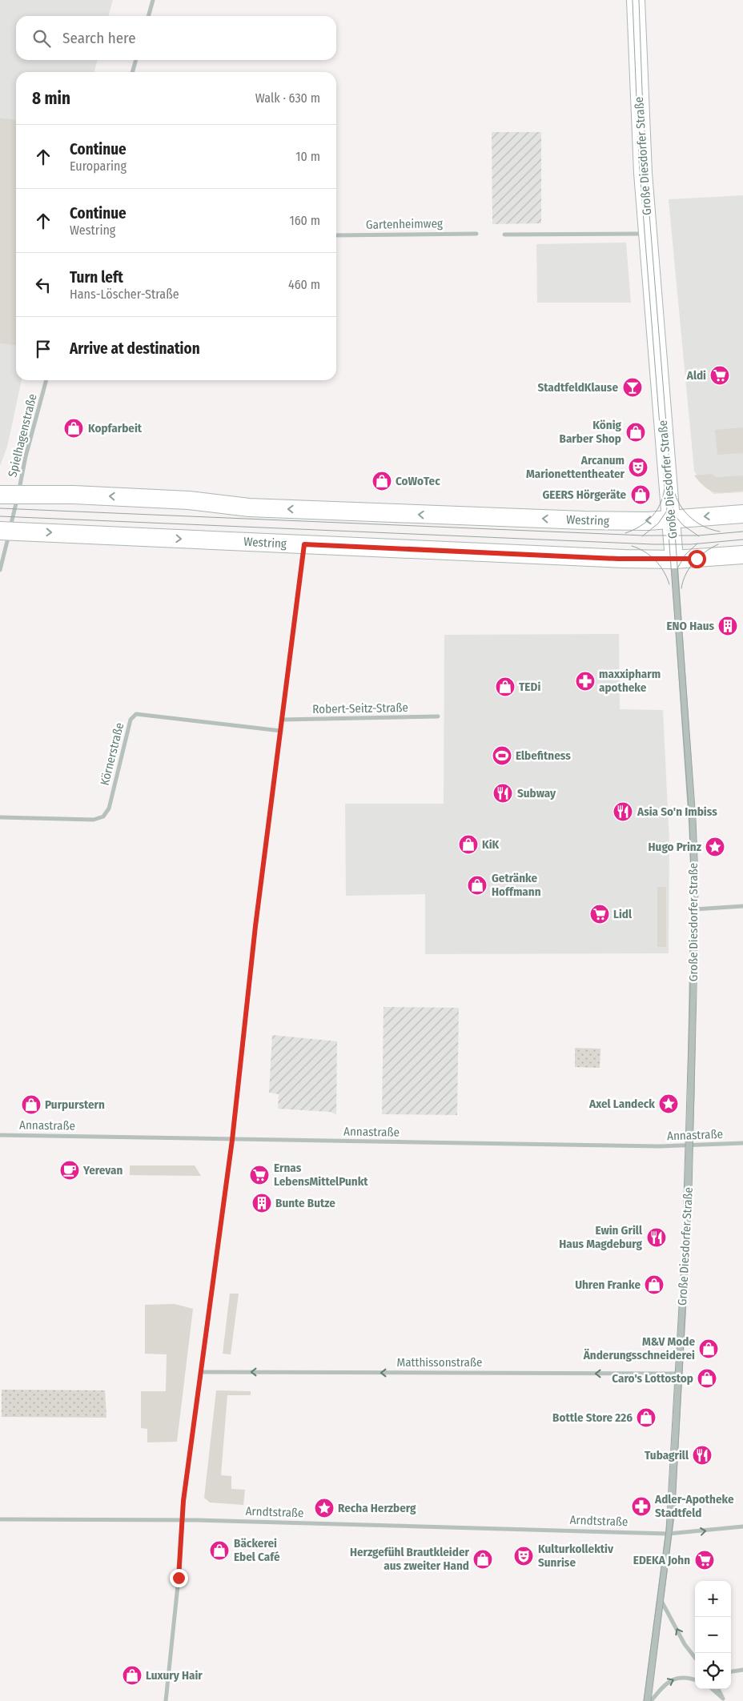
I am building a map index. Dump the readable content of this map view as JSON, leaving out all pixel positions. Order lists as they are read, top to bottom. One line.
{"streets":{"main road":["Große Diesdorfer Straße","Westring"],"street":["Gartenheimweg","Spielhagenstraße","Robert-Seitz-Straße","Körnerstraße","Annastraße","Matthissonstraße","Arndtstraße"]},"crossings":[["Große Diesdorfer Straße","Westring"],["Große Diesdorfer Straße","Annastraße"],["Große Diesdorfer Straße","Matthissonstraße"],["Große Diesdorfer Straße","Arndtstraße"],["Spielhagenstraße","Westring"]],"one_way":["Matthissonstraße"],"places":{"supermarket":["Aldi","Lidl","Ernas LebensMittelPunkt","EDEKA John"],"bar":["StadtfeldKlause"],"shop":["Kopfarbeit","König Barber Shop","CoWoTec","GEERS Hörgeräte","TEDi","KiK","Getränke Hoffmann","Purpurstern","Uhren Franke","M&V Mode Änderungsschneiderei","Caro's Lottostop","Bottle Store 226","Bäckerei Ebel Café","Herzgefühl Brautkleider aus zweiter Hand","Luxury Hair"],"theatre":["Arcanum Marionettentheater","Kulturkollektiv Sunrise"],"building":["ENO Haus","Bunte Butze"],"pharmacy":["maxxipharm apotheke","Adler-Apotheke Stadtfeld"],"sports":["Elbefitness"],"restaurant":["Subway","Asia So'n Imbiss","Ewin Grill Haus Magdeburg","Tubagrill"],"place":["Hugo Prinz","Axel Landeck","Recha Herzberg"],"cafe":["Yerevan"]},"page":{"search":"Search here","heading":["8 min","Walk · 630 m"],"list":[["Continue","Europaring","10 m"],["Continue","Westring","160 m"],["Turn left","Hans-Löscher-Straße","460 m"],"Arrive at destination"],"map_buttons":["+","−"]}}
